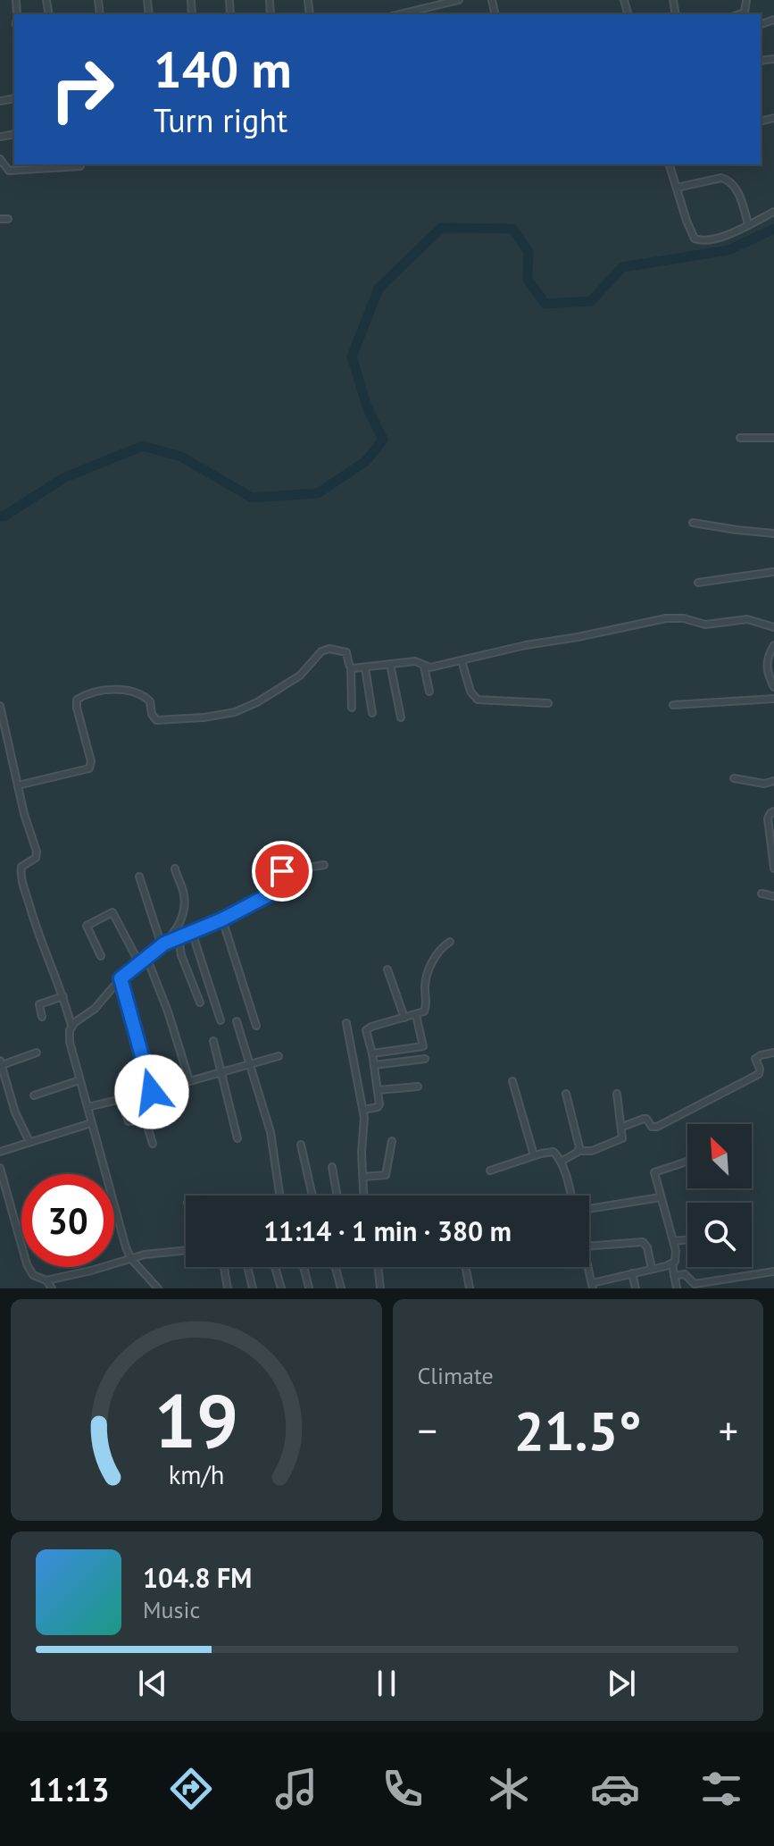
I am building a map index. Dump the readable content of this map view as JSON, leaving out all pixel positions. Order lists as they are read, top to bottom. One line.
{"north":"top left","page":{"turn":["140 m","Turn right"],"limit":"30","trip":"11:14 · 1 min · 380 m","tile":"Climate","heat":["−","21.5°","+"],"song":["104.8 FM","Music"],"tabs":"11:13","gauge":["19","km/h"]}}
